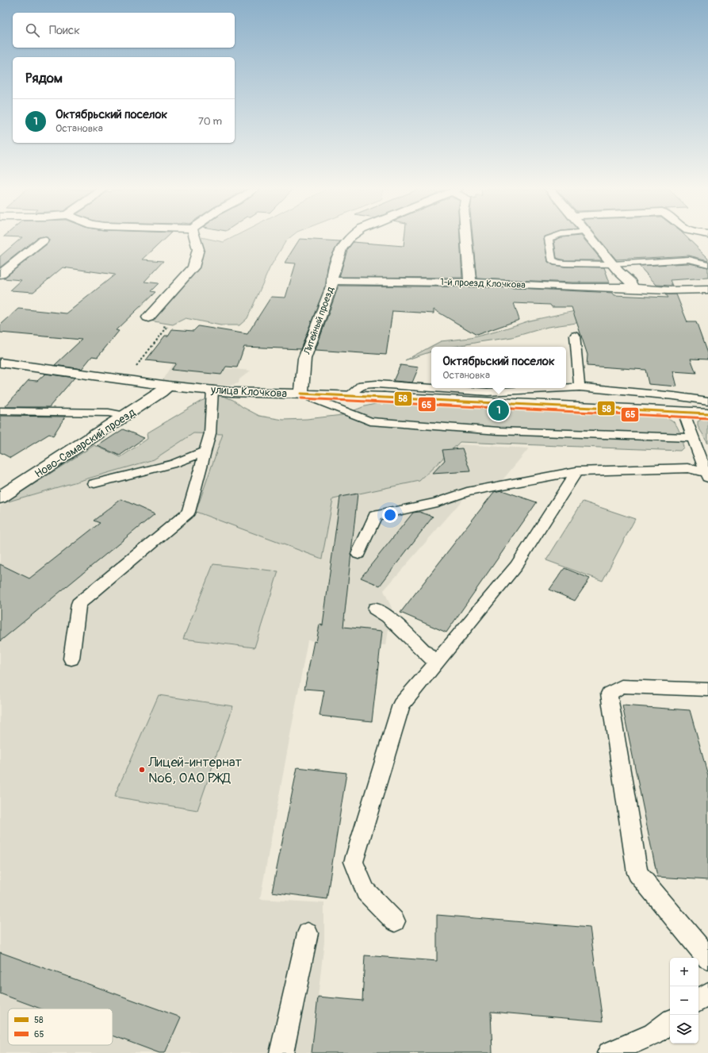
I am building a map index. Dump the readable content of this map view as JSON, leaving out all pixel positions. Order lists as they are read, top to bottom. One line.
{"streets":{"street":["1-й проезд Клочкова","Литейный проезд","улица Клочкова","Ново-Самарский проезд"]},"crossings":[["1-й проезд Клочкова","Литейный проезд"],["Литейный проезд","улица Клочкова"],["улица Клочкова","Ново-Самарский проезд"]],"places":["Лицей-интернат №6, ОАО РЖД"],"lines":["transit line 58","transit line 65"],"legend":["58","65"],"page":{"search":"Поиск","heading":"Рядом","list":[{"mark":"1","name":"Октябрьский поселок","note":"Остановка","value":"70 m"}],"popup":["Октябрьский поселок","Остановка"],"pins":"1","map_buttons":["+","−"]}}
